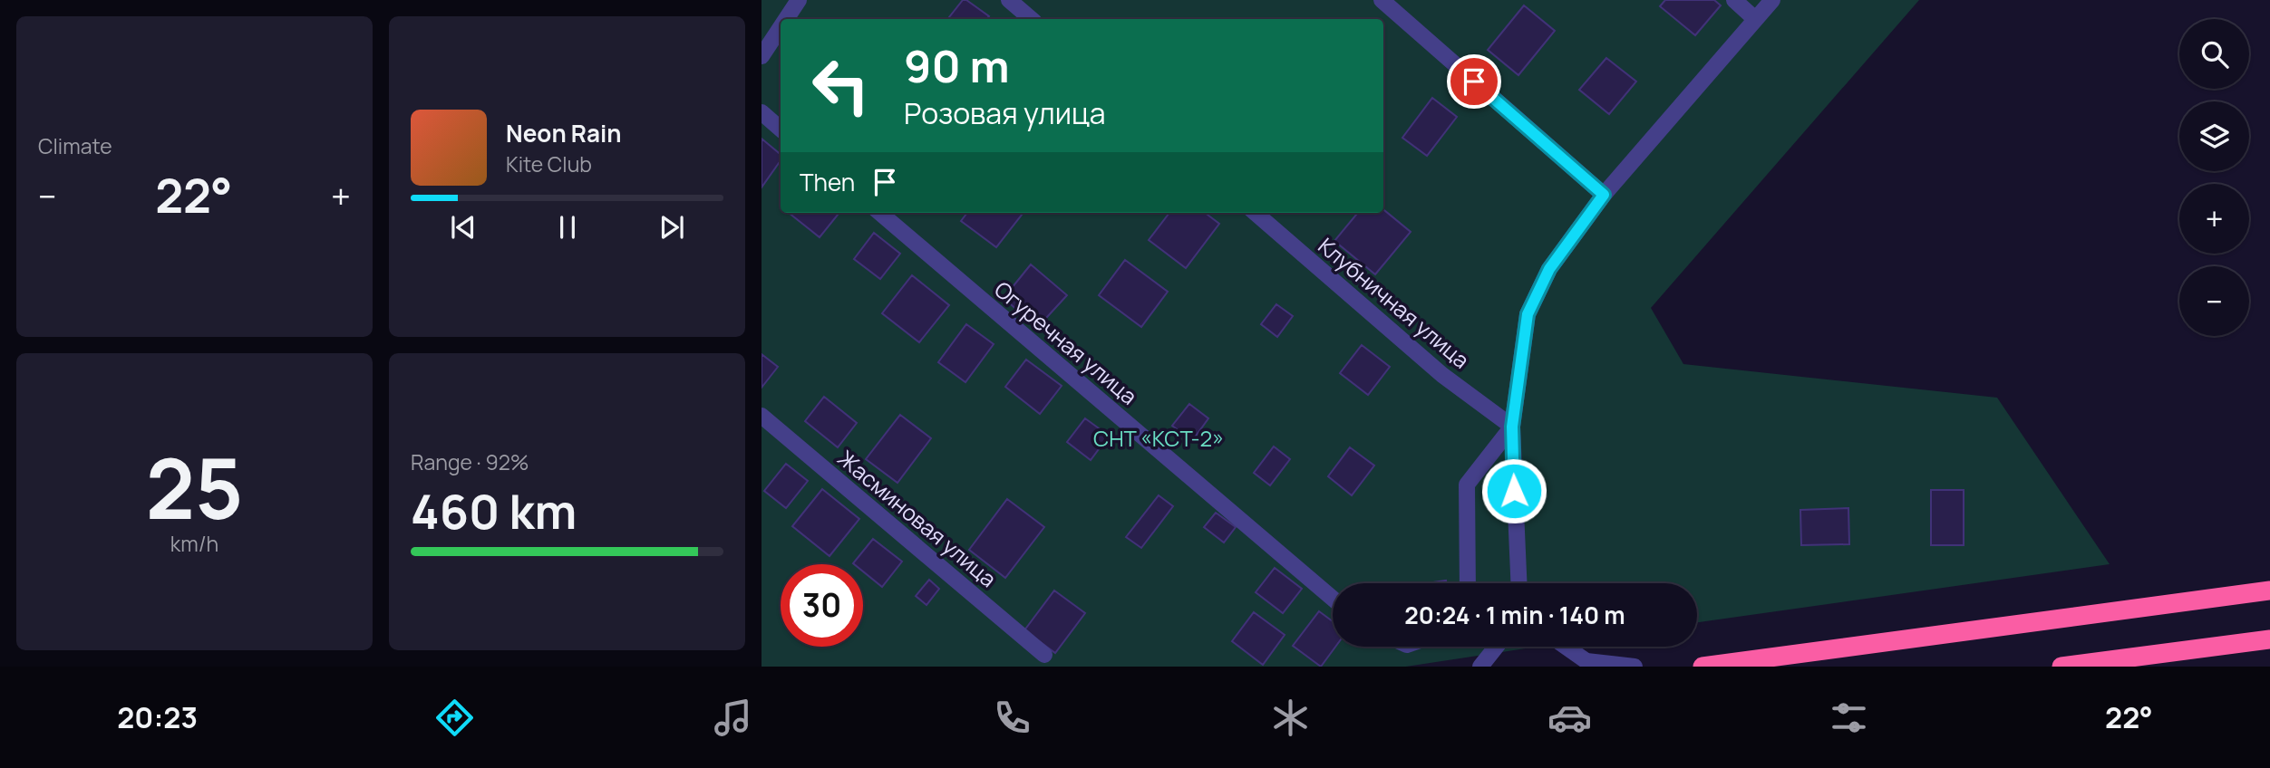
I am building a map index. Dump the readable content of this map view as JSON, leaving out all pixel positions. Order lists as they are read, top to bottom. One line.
{"streets":{"street":["Клубничная улица","Огуречная улица","Жасминовая улица"]},"parks":["СНТ «КСТ-2»"],"page":{"tile":["Climate",["25","km/h"],["Range · 92%","460 km"]],"map_buttons":["+","−"],"turn":["90 m","Розовая улица"],"song":["Neon Rain","Kite Club"],"then":"Then","heat":["−","22°","+"],"limit":"30","trip":"20:24 · 1 min · 140 m","tabs":["20:23","22°"]}}
